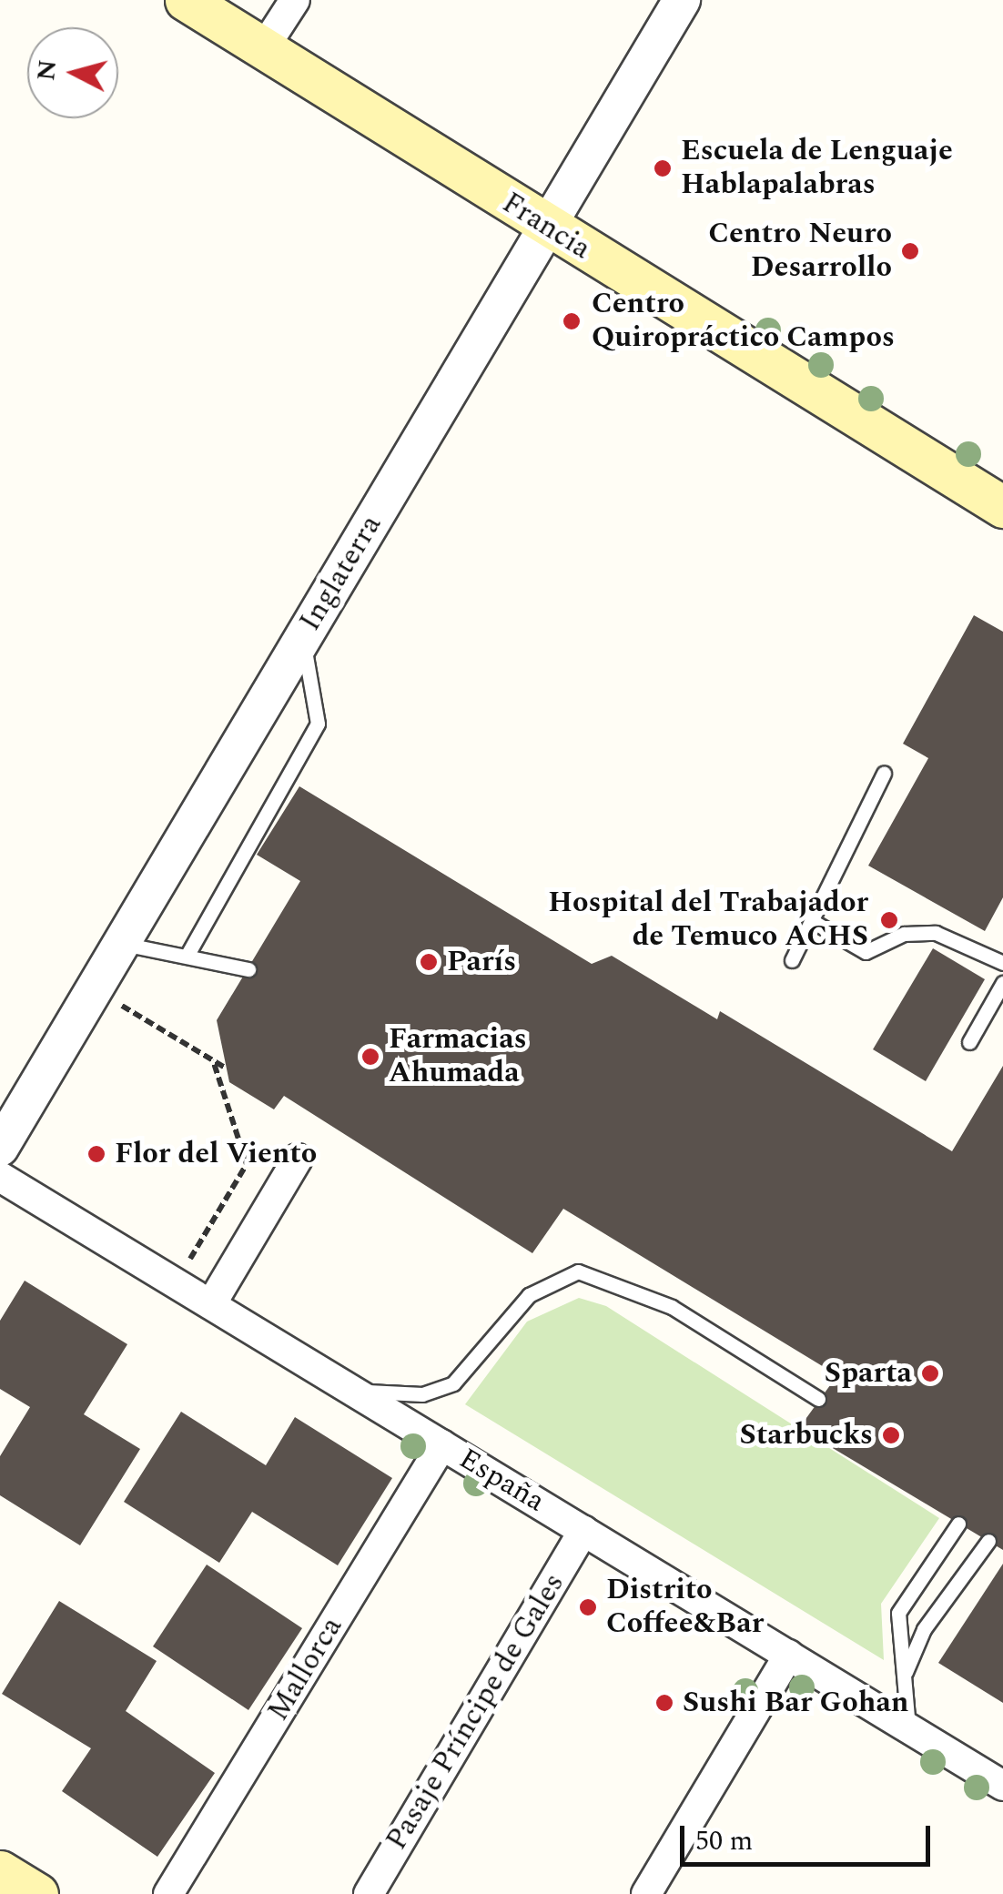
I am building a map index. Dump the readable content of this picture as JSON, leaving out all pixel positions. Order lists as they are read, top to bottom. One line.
{"streets":{"main road":["Francia"],"street":["Inglaterra","España","Mallorca","Pasaje Príncipe de Gales"]},"crossings":[["Francia","Inglaterra"],["España","Mallorca"],["España","Pasaje Príncipe de Gales"]],"places":["Escuela de Lenguaje Hablapalabras","Centro Neuro Desarrollo","Centro Quiropráctico Campos","Hospital del Trabajador de Temuco ACHS","París","Farmacias Ahumada","Flor del Viento","Sparta","Starbucks","Distrito Coffee&Bar","Sushi Bar Gohan"],"scale_bar":"50 m","north":"left"}
